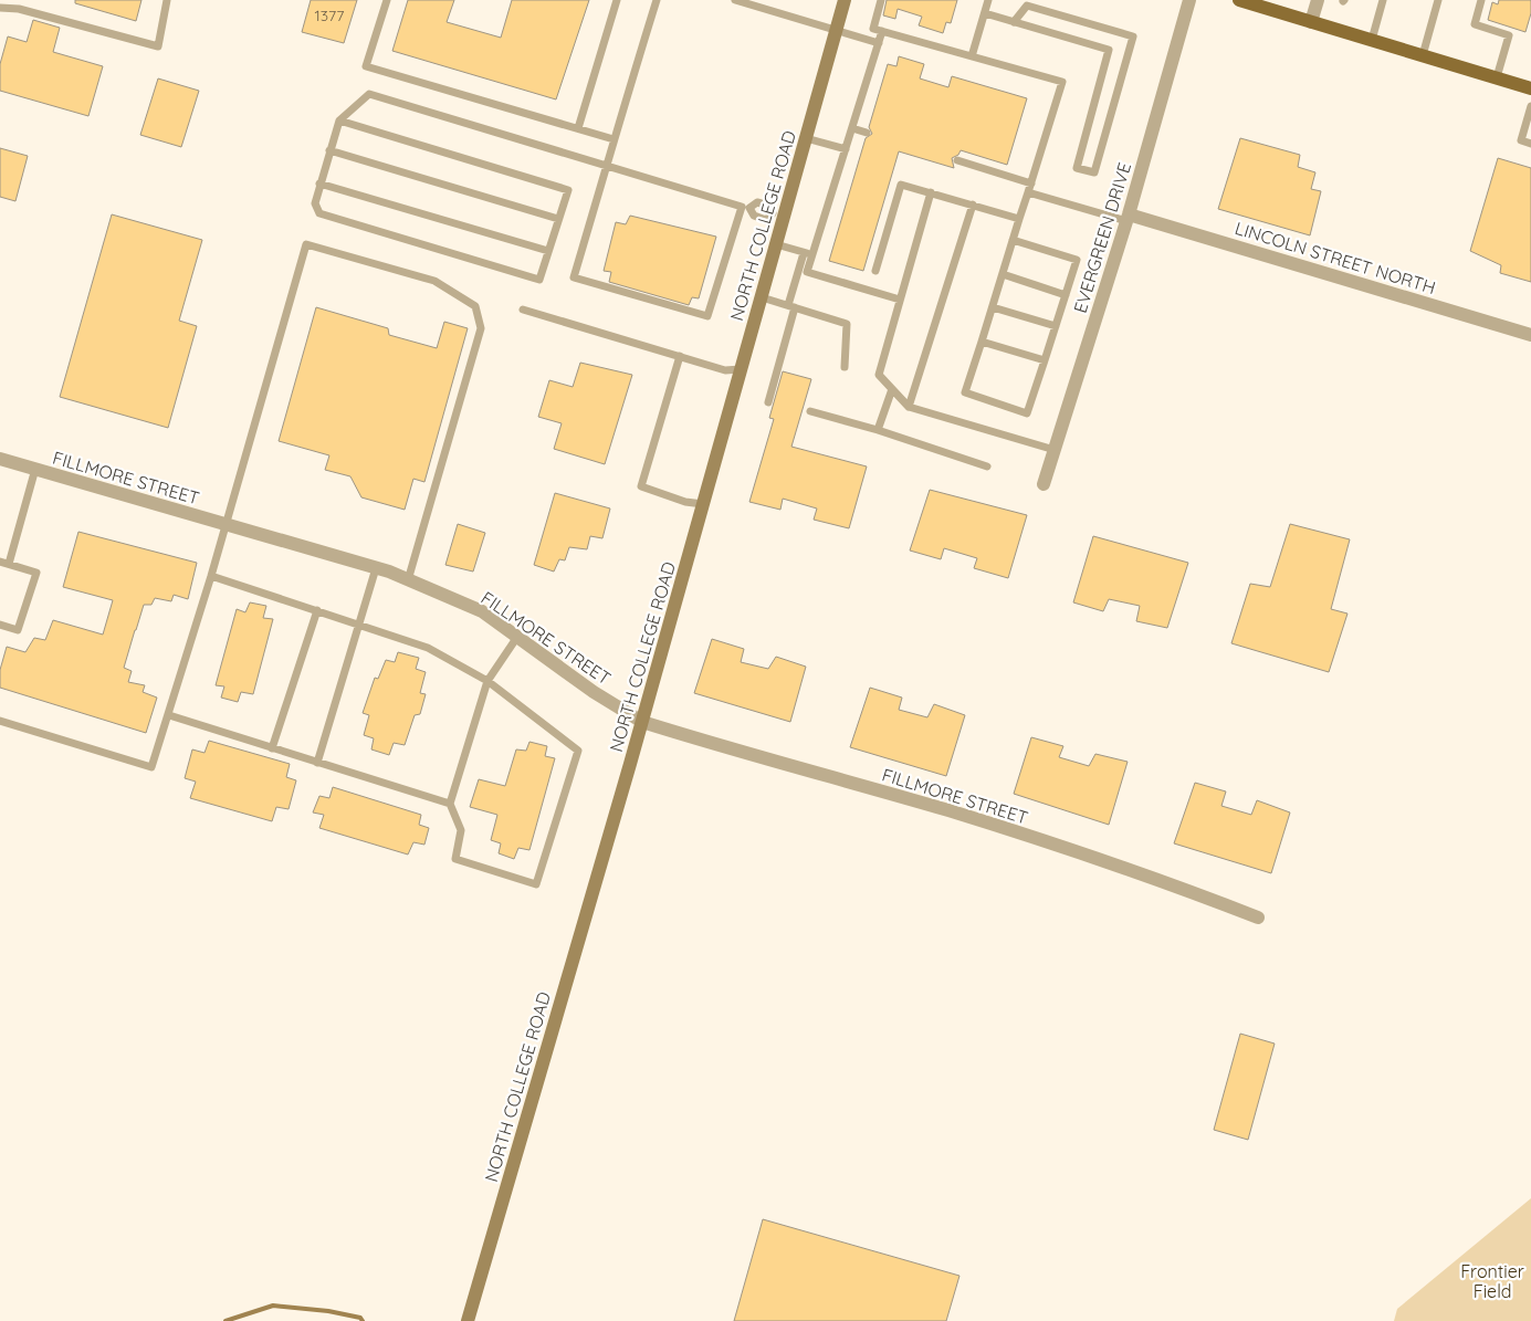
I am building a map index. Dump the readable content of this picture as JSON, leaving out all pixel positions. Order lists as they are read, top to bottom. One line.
{"streets":{"main road":["NORTH COLLEGE ROAD"],"street":["EVERGREEN DRIVE","LINCOLN STREET NORTH","FILLMORE STREET"]},"crossings":[["NORTH COLLEGE ROAD","FILLMORE STREET"],["EVERGREEN DRIVE","LINCOLN STREET NORTH"]],"parks":["Frontier Field"],"house_numbers":["1377"]}
